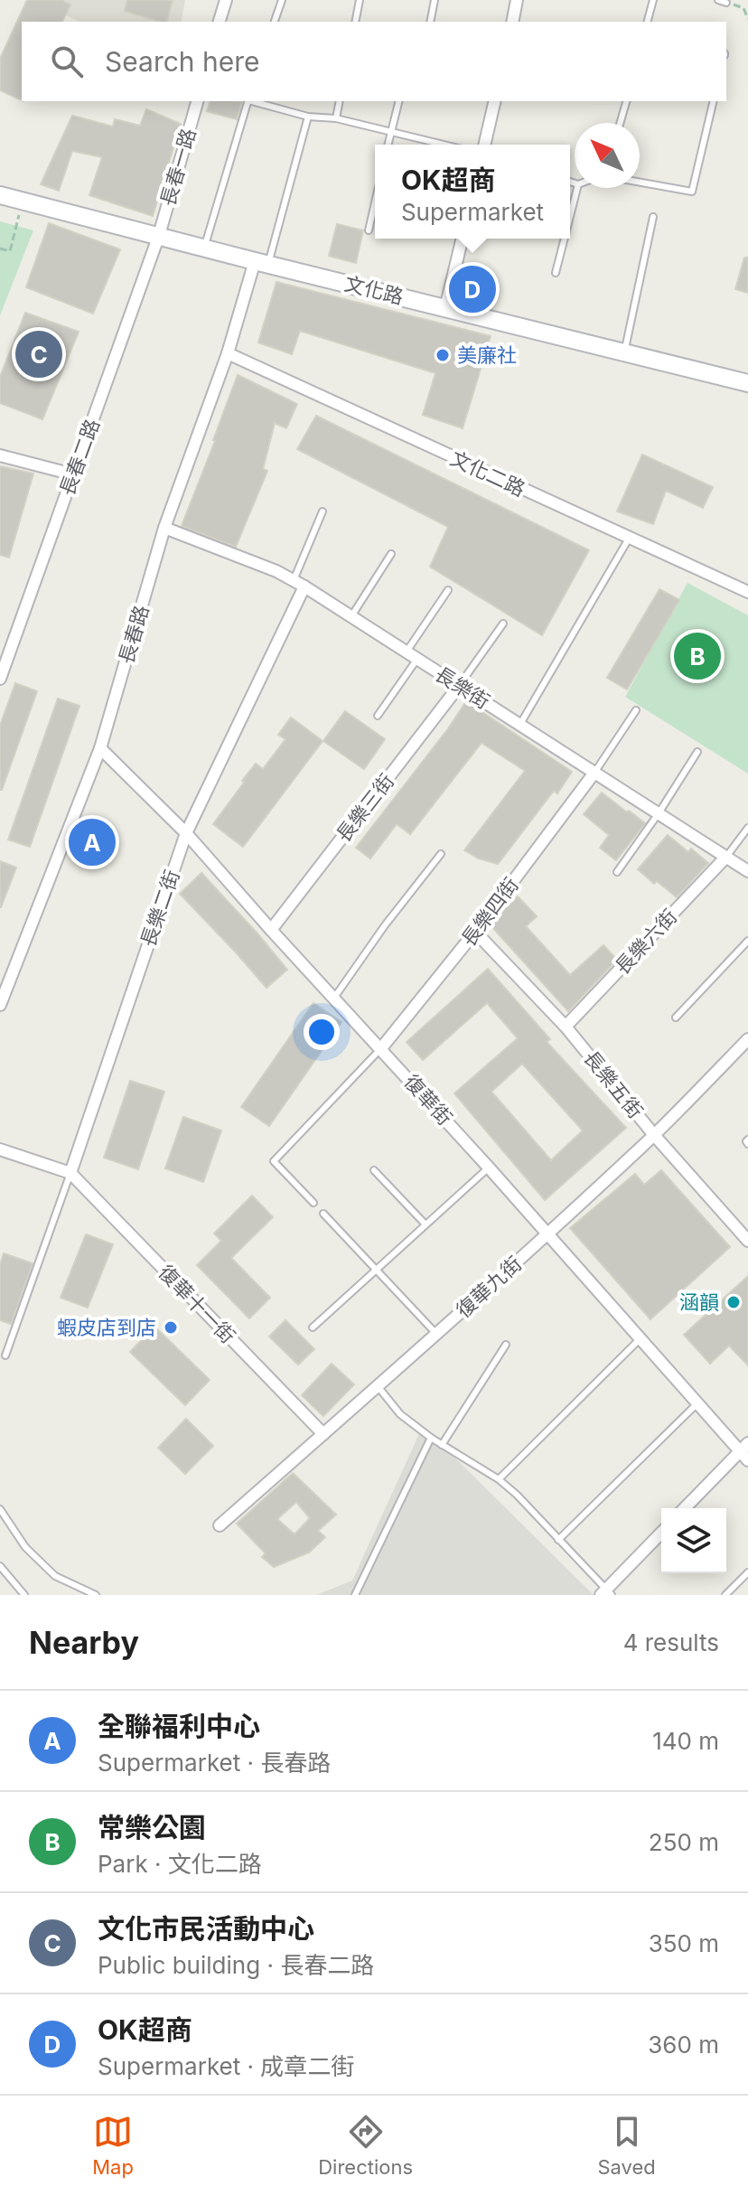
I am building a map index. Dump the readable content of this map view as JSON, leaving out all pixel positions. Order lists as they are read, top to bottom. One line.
{"streets":{"street":["長春一路","文化路","長春二路","文化二路","長春路","長樂街","長樂三街","長樂二街","長樂四街","長樂六街","長樂五街","復華街","復華九街","復華十一街"]},"crossings":[["長春一路","文化路"],["長春一路","長春二路"],["文化路","長春二路"],["文化路","長春路"],["文化二路","長春路"],["長春路","長樂街"],["長春路","復華街"],["長樂街","長樂三街"],["長樂街","長樂二街"],["長樂街","長樂四街"],["長樂街","長樂六街"],["長樂三街","復華街"],["長樂二街","復華街"],["長樂二街","復華十一街"],["長樂四街","長樂五街"],["長樂四街","復華街"],["長樂六街","長樂五街"],["長樂五街","復華九街"],["復華街","復華九街"],["復華九街","復華十一街"]],"places":["美廉社","涵韻","蝦皮店到店"],"north":"top left","page":{"search":"Search here","popup":["OK超商","Supermarket"],"pins":["D","C","B","A"],"heading":["Nearby","4 results"],"list":[{"mark":"A","name":"全聯福利中心","note":"Supermarket · 長春路","value":"140 m"},{"mark":"B","name":"常樂公園","note":"Park · 文化二路","value":"250 m"},{"mark":"C","name":"文化市民活動中心","note":"Public building · 長春二路","value":"350 m"},{"mark":"D","name":"OK超商","note":"Supermarket · 成章二街","value":"360 m"}],"nav":["Map","Directions","Saved"]}}
